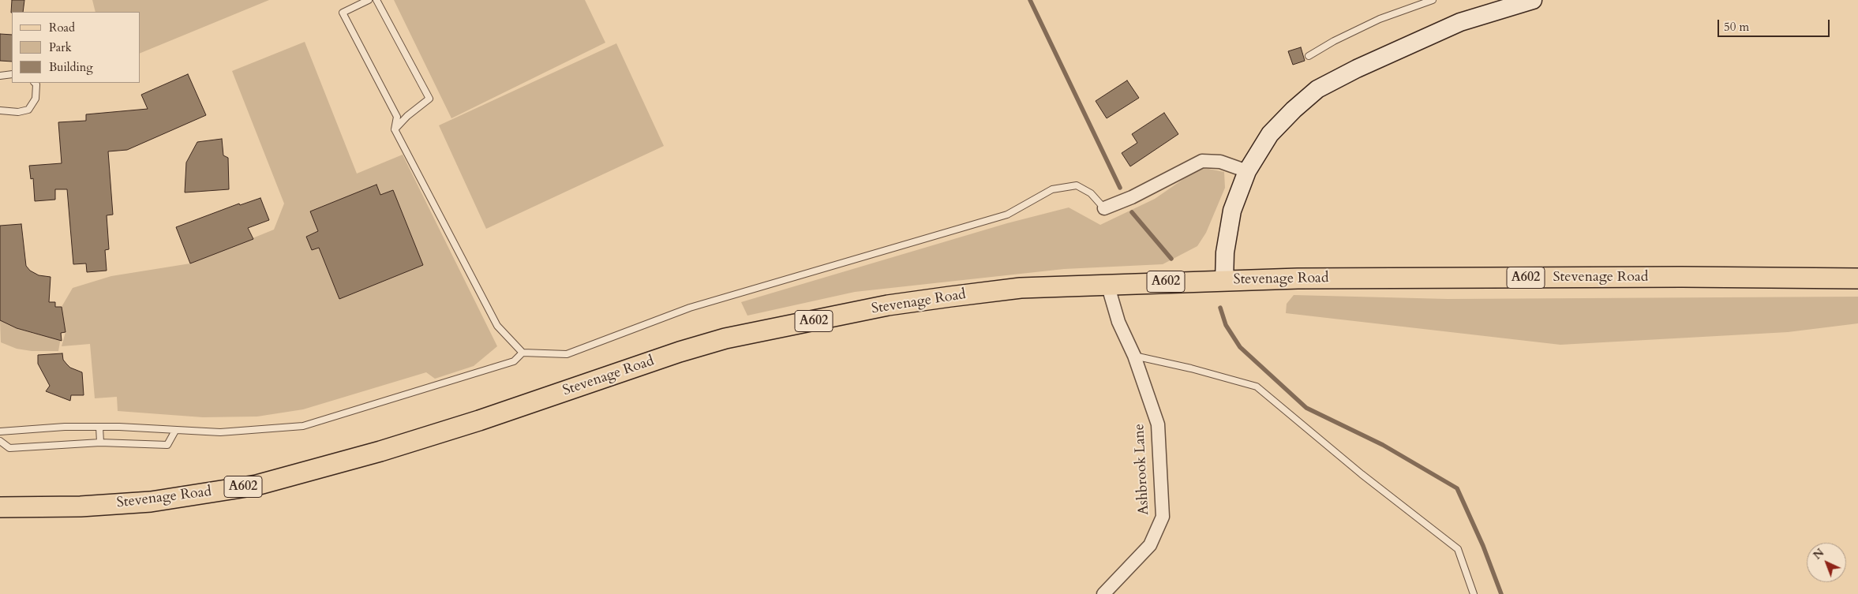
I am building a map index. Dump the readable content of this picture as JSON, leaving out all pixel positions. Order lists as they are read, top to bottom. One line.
{"streets":{"main road":["A602","Stevenage Road"],"street":["Ashbrook Lane"]},"crossings":[["Stevenage Road","Ashbrook Lane"]],"legend":["Road","Park","Building"],"scale_bar":"50 m","north":"top left"}
